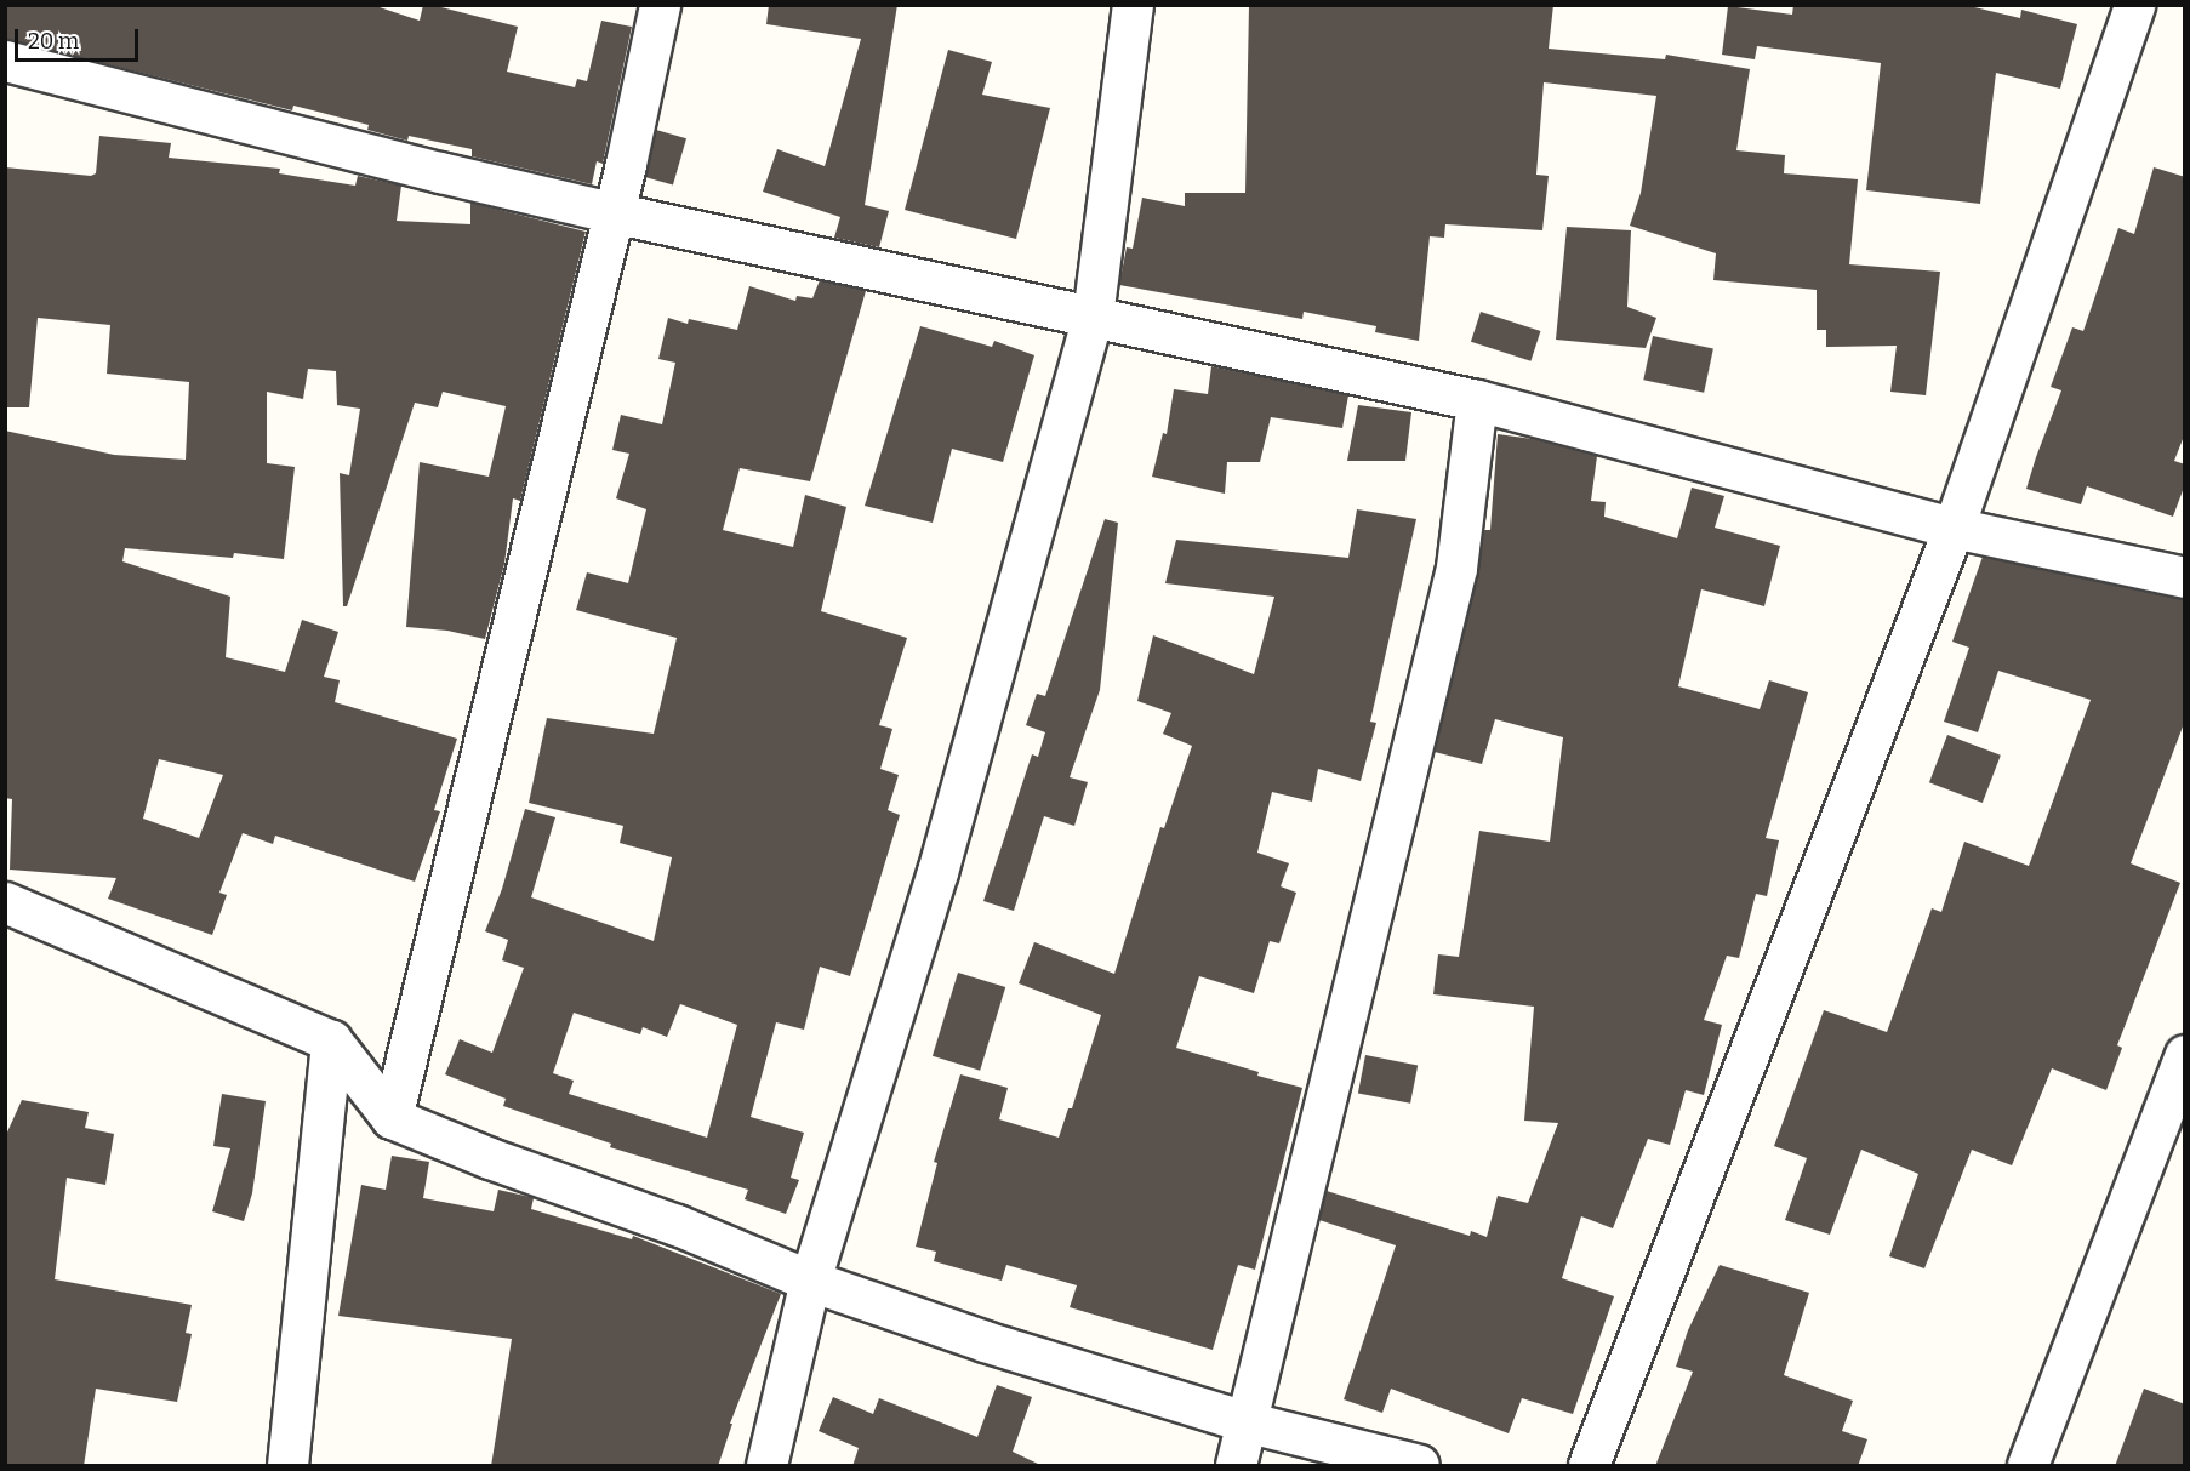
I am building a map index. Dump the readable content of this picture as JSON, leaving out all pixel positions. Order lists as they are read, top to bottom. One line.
{"scale_bar":"20 m"}
